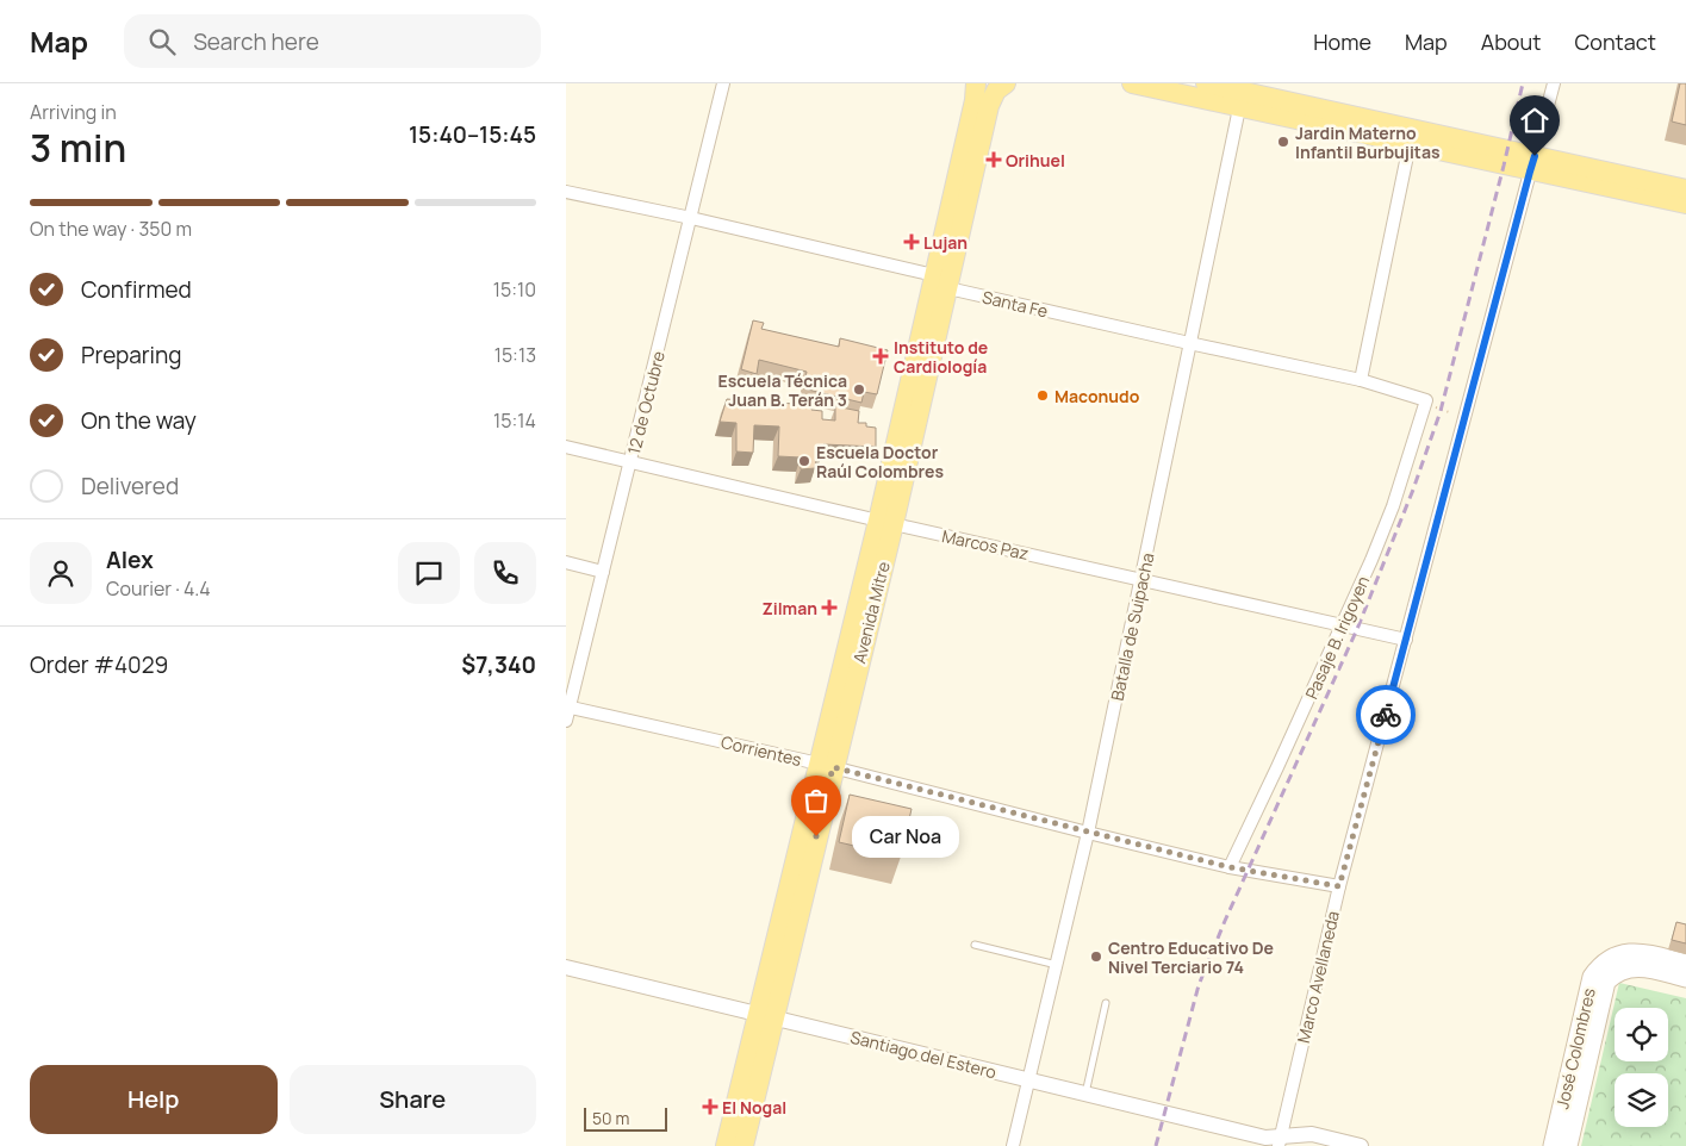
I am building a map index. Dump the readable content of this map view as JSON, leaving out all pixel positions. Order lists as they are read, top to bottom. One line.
{"streets":{"main road":["Avenida Mitre","José Colombres"],"street":["Santa Fe","12 de Octubre","Marcos Paz","Batalla de Suipacha","Pasaje B. Irigoyen","Corrientes","Marco Avellaneda","Santiago del Estero"]},"crossings":[["Santa Fe","12 de Octubre"],["Santa Fe","Avenida Mitre"],["Santa Fe","Batalla de Suipacha"],["Santa Fe","Pasaje B. Irigoyen"],["12 de Octubre","Marcos Paz"],["12 de Octubre","Corrientes"],["Marcos Paz","Avenida Mitre"],["Marcos Paz","Batalla de Suipacha"],["Marcos Paz","Pasaje B. Irigoyen"],["Marcos Paz","Marco Avellaneda"],["Avenida Mitre","Corrientes"],["Avenida Mitre","Santiago del Estero"],["Batalla de Suipacha","Corrientes"],["Batalla de Suipacha","Santiago del Estero"],["Pasaje B. Irigoyen","Corrientes"],["Corrientes","Marco Avellaneda"],["Marco Avellaneda","Santiago del Estero"]],"places":{"other":["Jardin Materno Infantil Burbujitas","Escuela Técnica Juan B. Terán 3","Maconudo","Escuela Doctor Raúl Colombres","Car Noa","Centro Educativo De Nivel Terciario 74"],"health":["Orihuel","Lujan","Instituto de Cardiología","Zilman","El Nogal"]},"scale_bar":"50 m","page":{"header":"Map","search":"Search here","nav":["Home","Map","About","Contact"],"heading":["3 min","Arriving in","15:40–15:45"],"panel":["Alex","Courier · 4.4","Order #4029","$7,340"],"bar":"On the way · 350 m","list":[["Confirmed","15:10"],["Preparing","15:13"],["On the way","15:14"],"Delivered"],"bubble":"Car Noa","buttons":["Help","Share"],"scale":"50 m"}}
